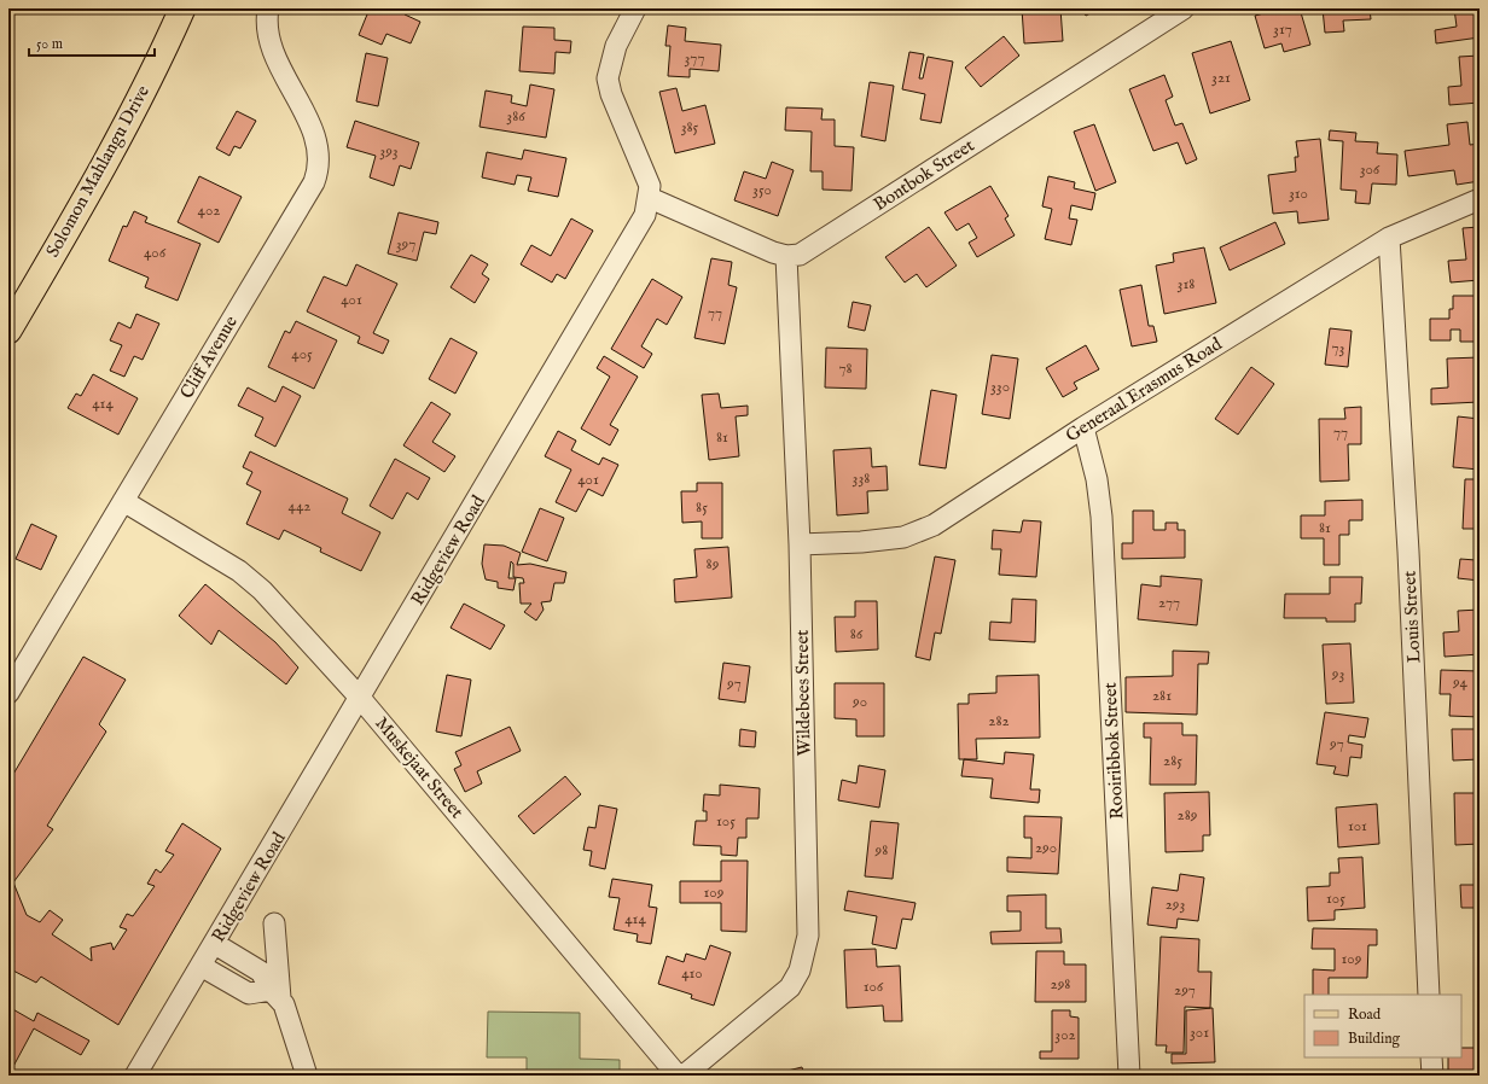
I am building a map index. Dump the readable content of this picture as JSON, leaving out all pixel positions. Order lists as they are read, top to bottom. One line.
{"streets":{"main road":["Solomon Mahlangu Drive"],"street":["Bontbok Street","Cliff Avenue","Generaal Erasmus Road","Ridgeview Road","Louis Street","Wildebees Street","Rooiribbok Street","Muskejaat Street"]},"crossings":[["Bontbok Street","Wildebees Street"],["Cliff Avenue","Muskejaat Street"],["Generaal Erasmus Road","Louis Street"],["Generaal Erasmus Road","Wildebees Street"],["Generaal Erasmus Road","Rooiribbok Street"],["Ridgeview Road","Muskejaat Street"]],"house_numbers":["317","377","321","386","385","393","306","350","310","402","397","406","318","401","77","73","405","78","330","414","77","81","338","401","442","85","81","89","277","86","93","94","97","281","90","282","97","285","289","105","101","290","98","109","105","293","414","109","410","298","106","297","301","302"],"legend":["Road","Building"],"scale_bar":"50 m"}
